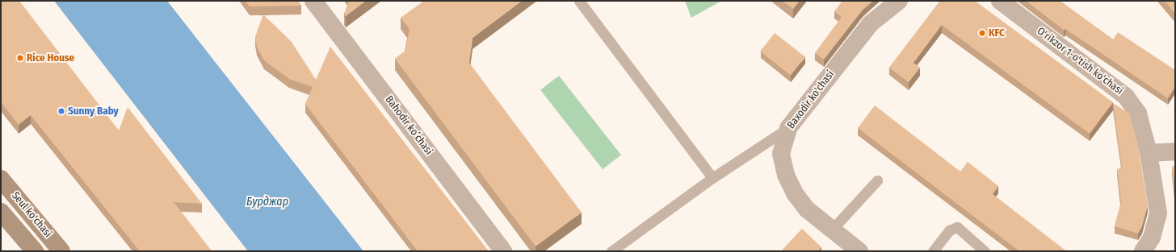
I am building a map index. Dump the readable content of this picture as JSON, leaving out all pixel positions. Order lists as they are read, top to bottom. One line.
{"streets":{"main road":["Seul ko'chasi"],"street":["O'rikzor 1-o'tish ko'chasi","Baxodir ko'chasi","Bahodir koʻchasi"]},"water":["Бурджар"],"places":["KFC","Rice House","Sunny Baby"]}
